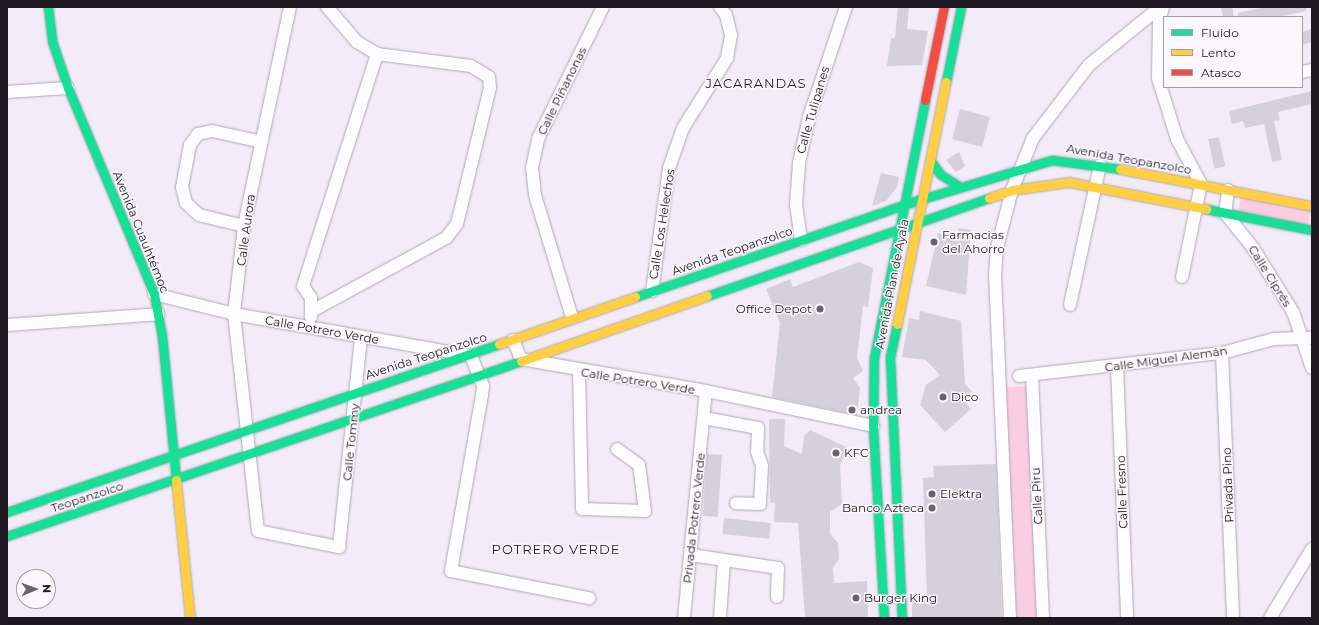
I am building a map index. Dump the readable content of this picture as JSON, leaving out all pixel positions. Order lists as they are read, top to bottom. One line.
{"streets":{"main road":["Avenida Teopanzolco","Avenida Cuauhtémoc","Avenida Plan de Ayala","Teopanzolco"],"street":["Calle Piñanonas","Calle Tulipanes","Calle Los Helechos","Calle Aurora","Calle Ciprés","Calle Potrero Verde","Calle Miguel Alemán","Calle Tommy","Privada Pino","Calle Fresno","Calle Piru","Privada Potrero Verde"]},"crossings":[["Calle Piñanonas","Avenida Teopanzolco"],["Calle Tulipanes","Avenida Teopanzolco"],["Avenida Teopanzolco","Calle Los Helechos"],["Avenida Teopanzolco","Calle Aurora"],["Avenida Teopanzolco","Avenida Cuauhtémoc"],["Avenida Teopanzolco","Avenida Plan de Ayala"],["Avenida Teopanzolco","Calle Potrero Verde"],["Avenida Teopanzolco","Calle Tommy"],["Avenida Teopanzolco","Teopanzolco"],["Calle Aurora","Calle Potrero Verde"],["Calle Aurora","Calle Tommy"],["Avenida Cuauhtémoc","Calle Potrero Verde"],["Avenida Cuauhtémoc","Teopanzolco"],["Calle Ciprés","Calle Miguel Alemán"],["Avenida Plan de Ayala","Calle Potrero Verde"],["Calle Potrero Verde","Calle Tommy"],["Calle Potrero Verde","Privada Potrero Verde"],["Calle Miguel Alemán","Privada Pino"],["Calle Miguel Alemán","Calle Fresno"],["Calle Miguel Alemán","Calle Piru"]],"districts":["JACARANDAS","POTRERO VERDE"],"places":["Farmacias del Ahorro","Office Depot","Dico","andrea","KFC","Elektra","Banco Azteca","Burger King"],"legend":["Fluido","Lento","Atasco"],"north":"right"}
